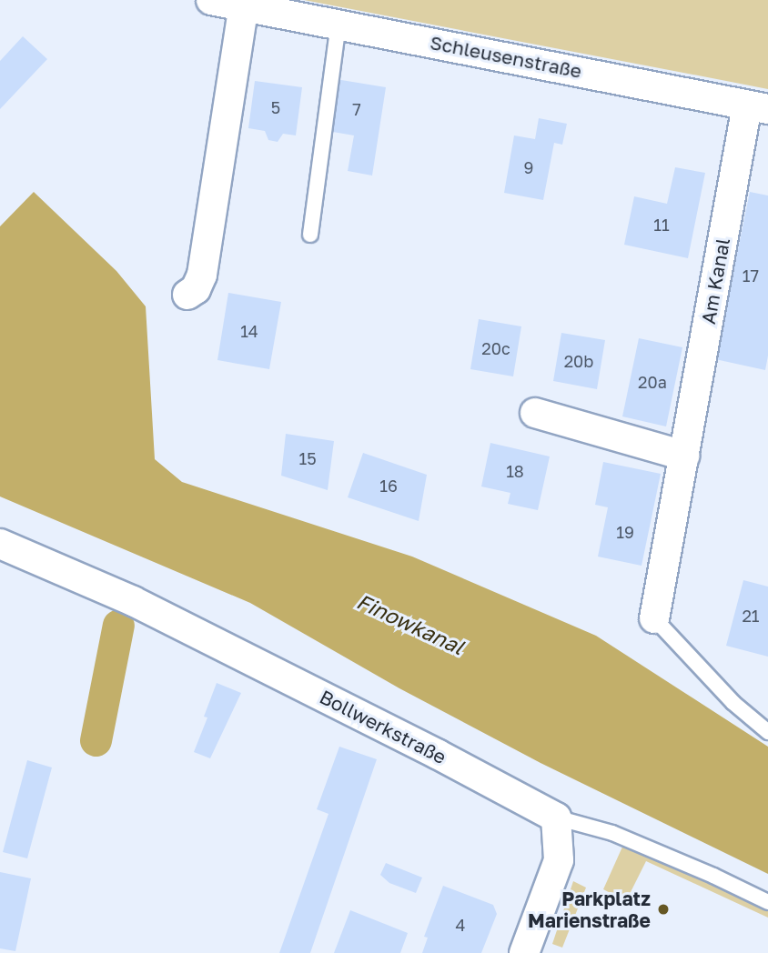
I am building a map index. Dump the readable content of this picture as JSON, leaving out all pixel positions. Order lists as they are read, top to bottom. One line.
{"streets":{"street":["Schleusenstraße","Am Kanal","Bollwerkstraße"]},"crossings":[["Schleusenstraße","Am Kanal"]],"water":["Finowkanal"],"places":["Parkplatz Marienstraße"],"house_numbers":["5","7","9","11","17","14","20c","20b","20a","15","18","16","19","21","4"]}
